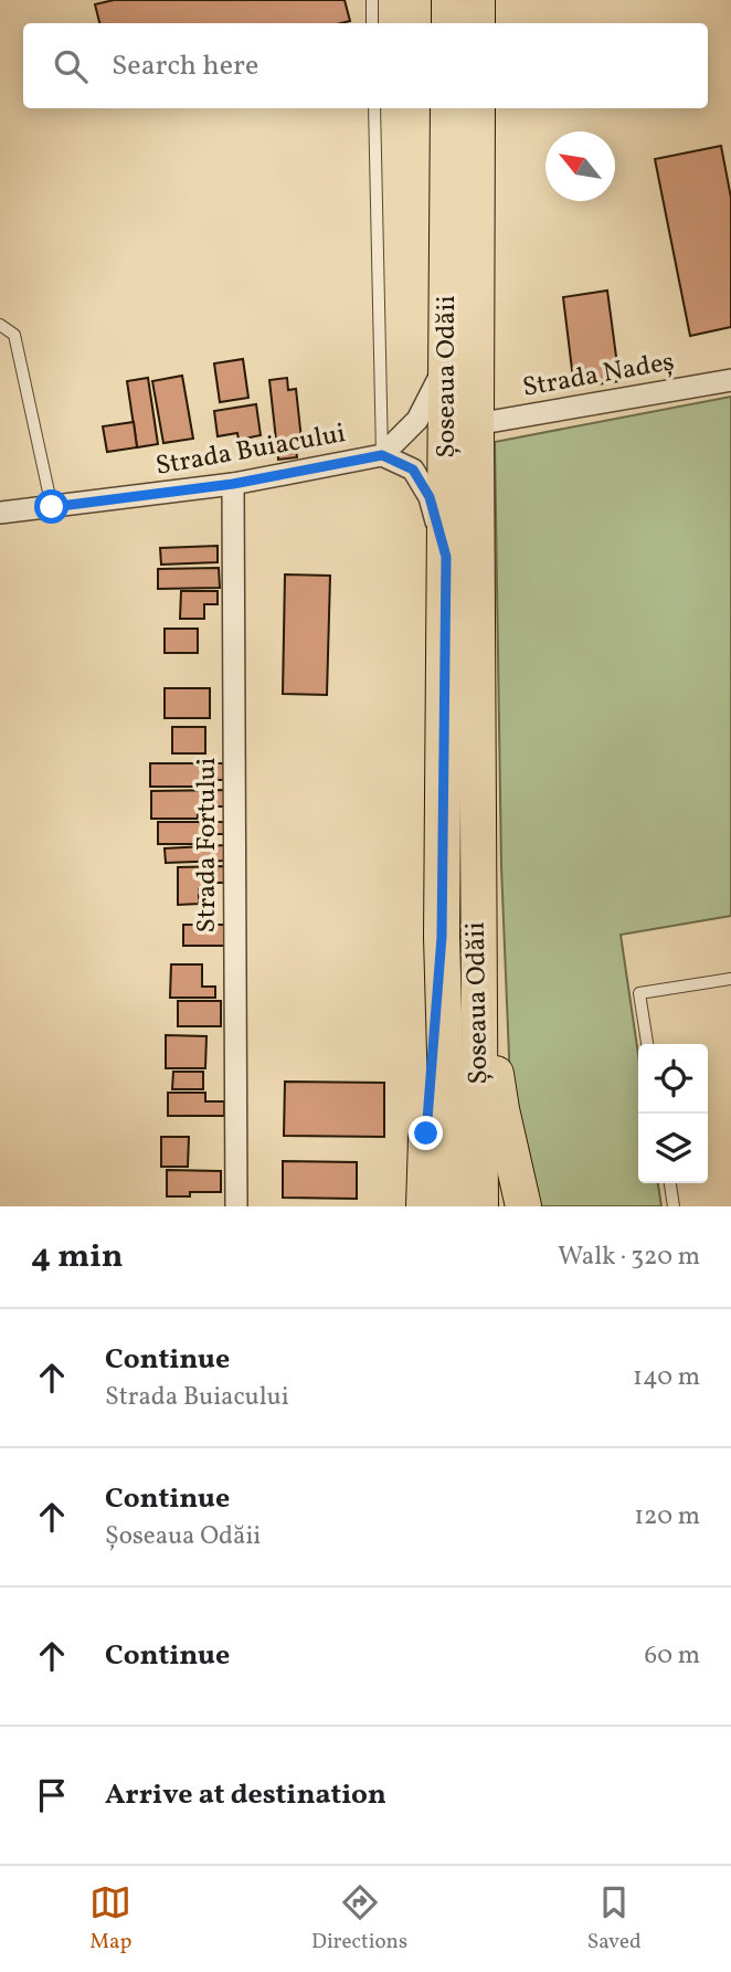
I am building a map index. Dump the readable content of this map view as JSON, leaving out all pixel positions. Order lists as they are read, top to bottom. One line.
{"streets":{"main road":["Șoseaua Odăii"],"street":["Strada Nadeș","Strada Buiacului","Strada Fortului"]},"crossings":[["Strada Nadeș","Șoseaua Odăii"],["Șoseaua Odăii","Strada Buiacului"],["Strada Buiacului","Strada Fortului"]],"north":"top left","page":{"search":"Search here","heading":["4 min","Walk · 320 m"],"list":[["Continue","Strada Buiacului","140 m"],["Continue","Șoseaua Odăii","120 m"],["Continue","60 m"],"Arrive at destination"],"nav":["Map","Directions","Saved"]}}
